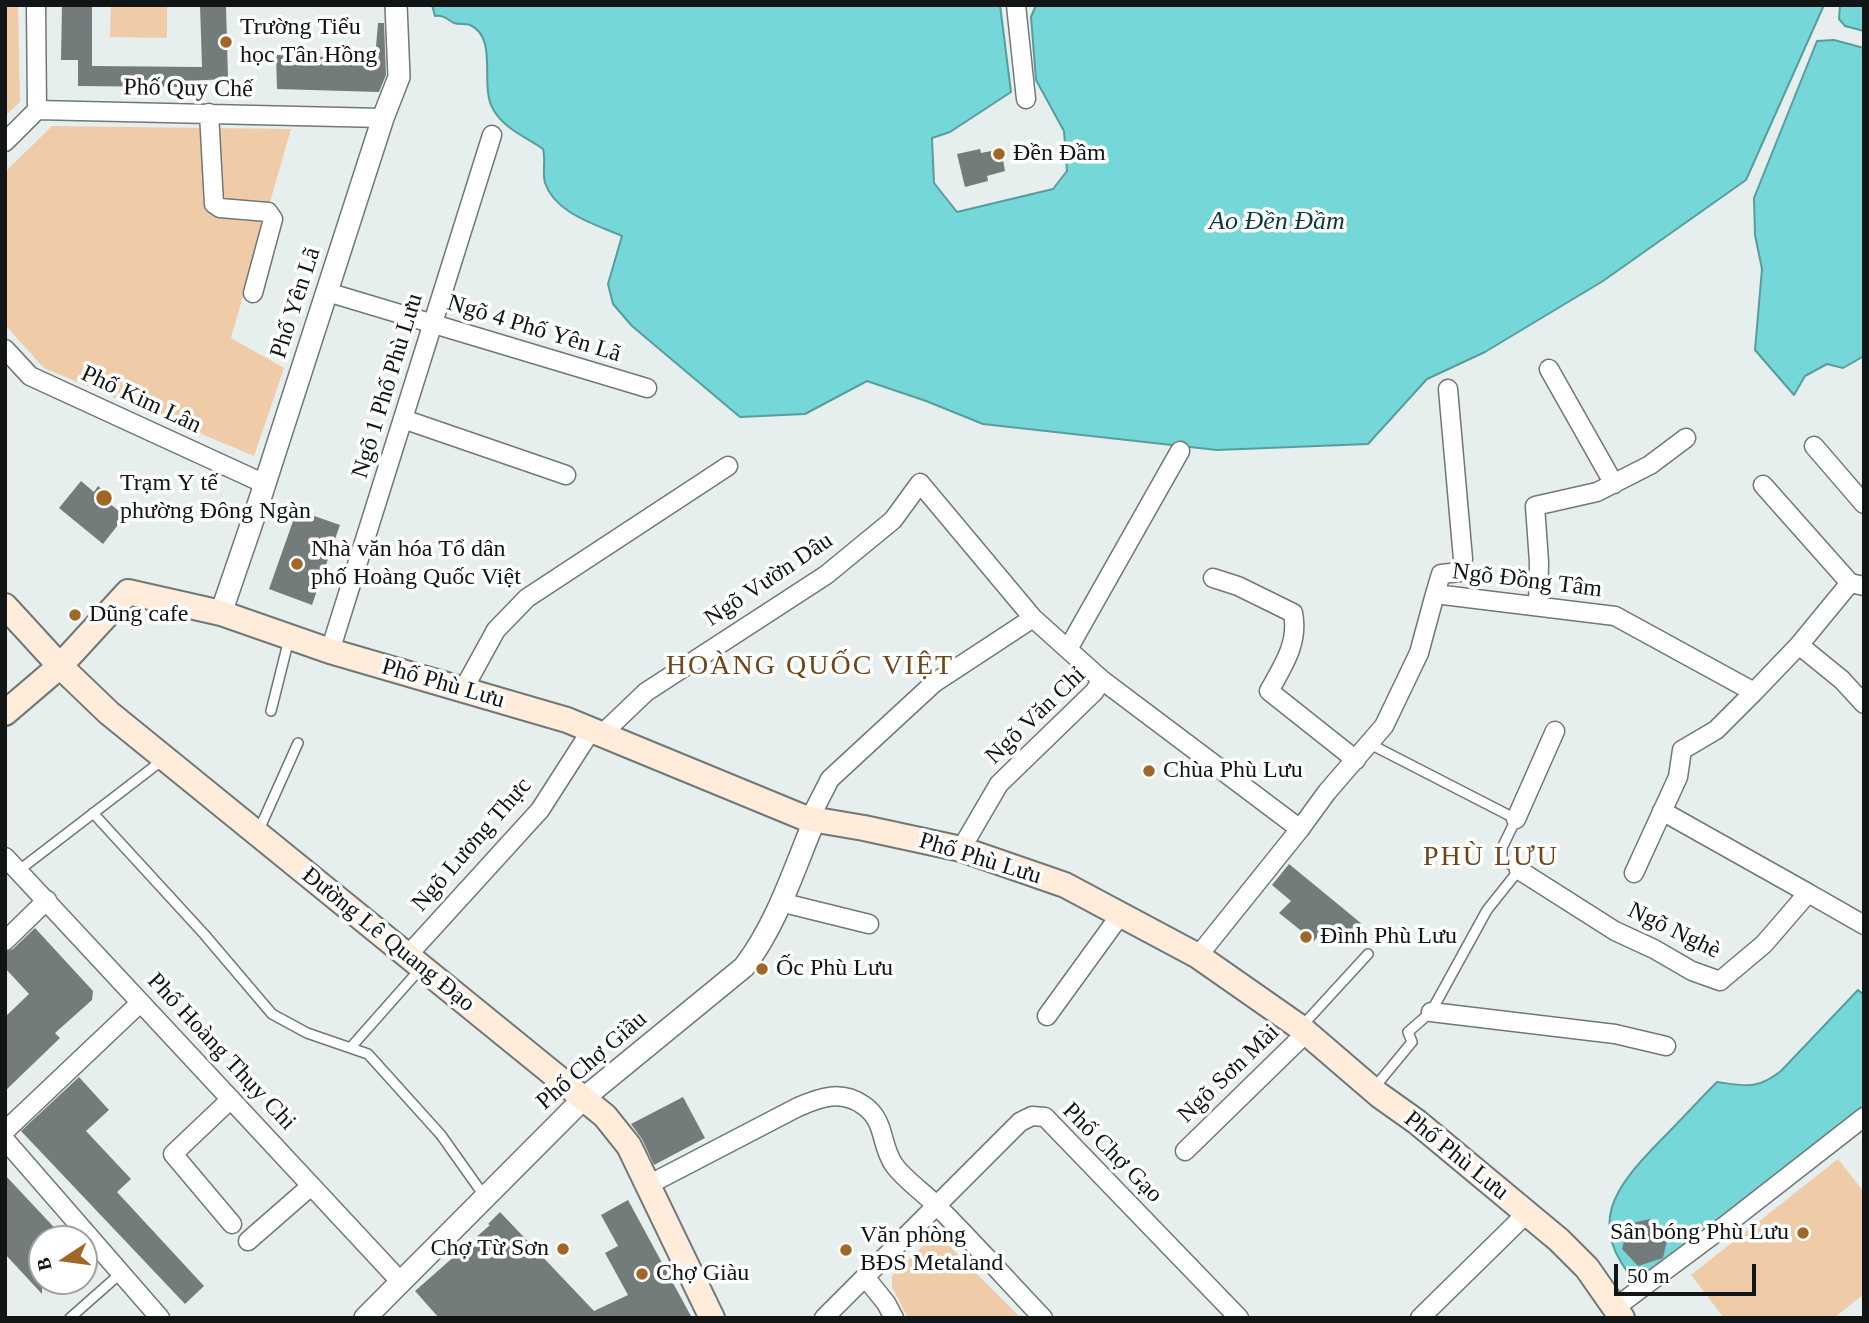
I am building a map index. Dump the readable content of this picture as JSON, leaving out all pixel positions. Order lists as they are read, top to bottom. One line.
{"streets":{"main road":["Phố Phù Lưu","Đường Lê Quang Đạo"],"street":["Phố Quy Chế","Phố Yên Lã","Ngõ 4 Phố Yên Lã","Ngõ 1 Phố Phù Lưu","Phố Kim Lân","Ngõ Vườn Dâu","Ngõ Đồng Tâm","Ngõ Văn Chỉ","Ngõ Lương Thực","Ngõ Nghè","Phố Hoàng Thụy Chi","Phố Chợ Giầu","Ngõ Sơn Mài","Phố Chợ Gạo"]},"crossings":[["Phố Quy Chế","Phố Yên Lã"],["Phố Yên Lã","Ngõ 4 Phố Yên Lã"],["Phố Yên Lã","Phố Kim Lân"],["Phố Yên Lã","Phố Phù Lưu"],["Ngõ 4 Phố Yên Lã","Ngõ 1 Phố Phù Lưu"],["Ngõ 1 Phố Phù Lưu","Phố Phù Lưu"],["Ngõ Vườn Dâu","Phố Phù Lưu"],["Ngõ Vườn Dâu","Ngõ Lương Thực"],["Ngõ Đồng Tâm","Phố Phù Lưu"],["Ngõ Đồng Tâm","Ngõ Văn Chỉ"],["Phố Phù Lưu","Ngõ Văn Chỉ"],["Phố Phù Lưu","Ngõ Lương Thực"],["Phố Phù Lưu","Đường Lê Quang Đạo"],["Phố Phù Lưu","Phố Chợ Giầu"],["Phố Phù Lưu","Ngõ Sơn Mài"],["Ngõ Lương Thực","Đường Lê Quang Đạo"],["Đường Lê Quang Đạo","Phố Chợ Giầu"],["Phố Hoàng Thụy Chi","Phố Chợ Giầu"]],"districts":["HOÀNG QUỐC VIỆT","PHÙ LƯU"],"water":["Ao Đền Đầm"],"places":["Trường Tiểu học Tân Hồng","Đền Đầm","Trạm Y tế phường Đông Ngàn","Nhà văn hóa Tổ dân phố Hoàng Quốc Việt","Dũng cafe","Chùa Phù Lưu","Đình Phù Lưu","Ốc Phù Lưu","Sân bóng Phù Lưu","Chợ Từ Sơn","Văn phòng BĐS Metaland","Chợ Giàu"],"scale_bar":"50 m","north":"left"}
